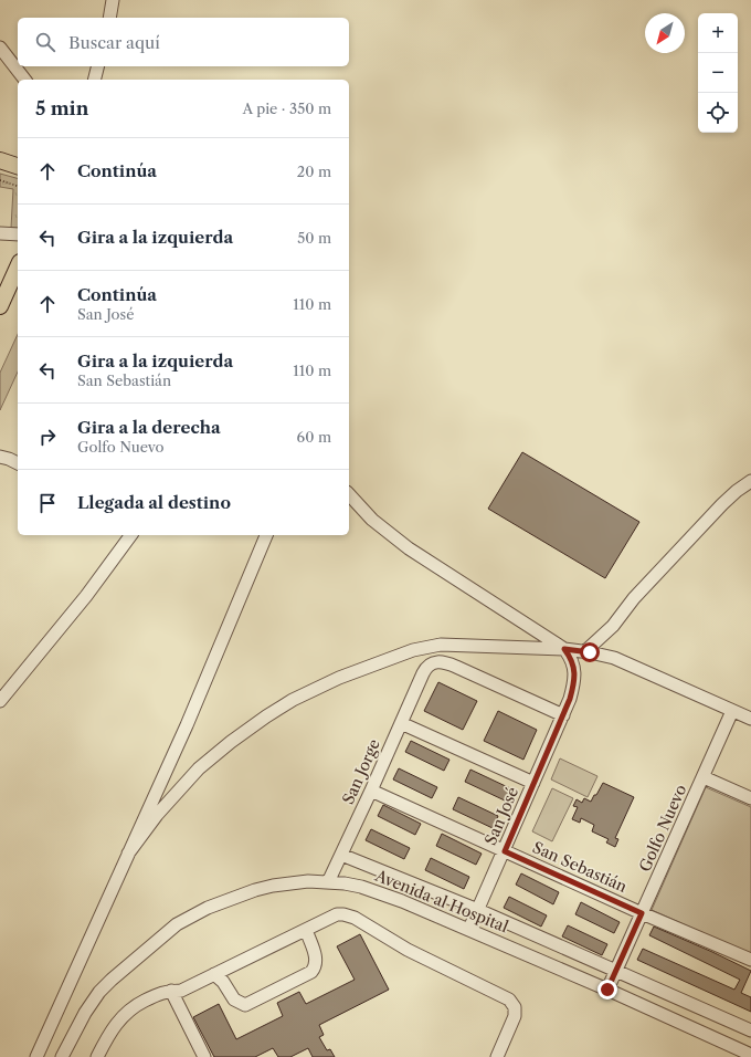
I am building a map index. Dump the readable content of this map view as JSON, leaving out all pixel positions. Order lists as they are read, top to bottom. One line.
{"streets":{"street":["San Jorge","San José","Golfo Nuevo","San Sebastián","Avenida al Hospital"]},"crossings":[["San Jorge","San José"],["San Jorge","San Sebastián"],["San Jorge","Avenida al Hospital"],["San José","San Sebastián"],["San José","Avenida al Hospital"],["Golfo Nuevo","San Sebastián"],["Golfo Nuevo","Avenida al Hospital"]],"north":"bottom left","page":{"map_buttons":["+","−"],"search":"Buscar aquí","heading":["5 min","A pie · 350 m"],"list":[["Continúa","20 m"],["Gira a la izquierda","50 m"],["Continúa","San José","110 m"],["Gira a la izquierda","San Sebastián","110 m"],["Gira a la derecha","Golfo Nuevo","60 m"],"Llegada al destino"]}}
